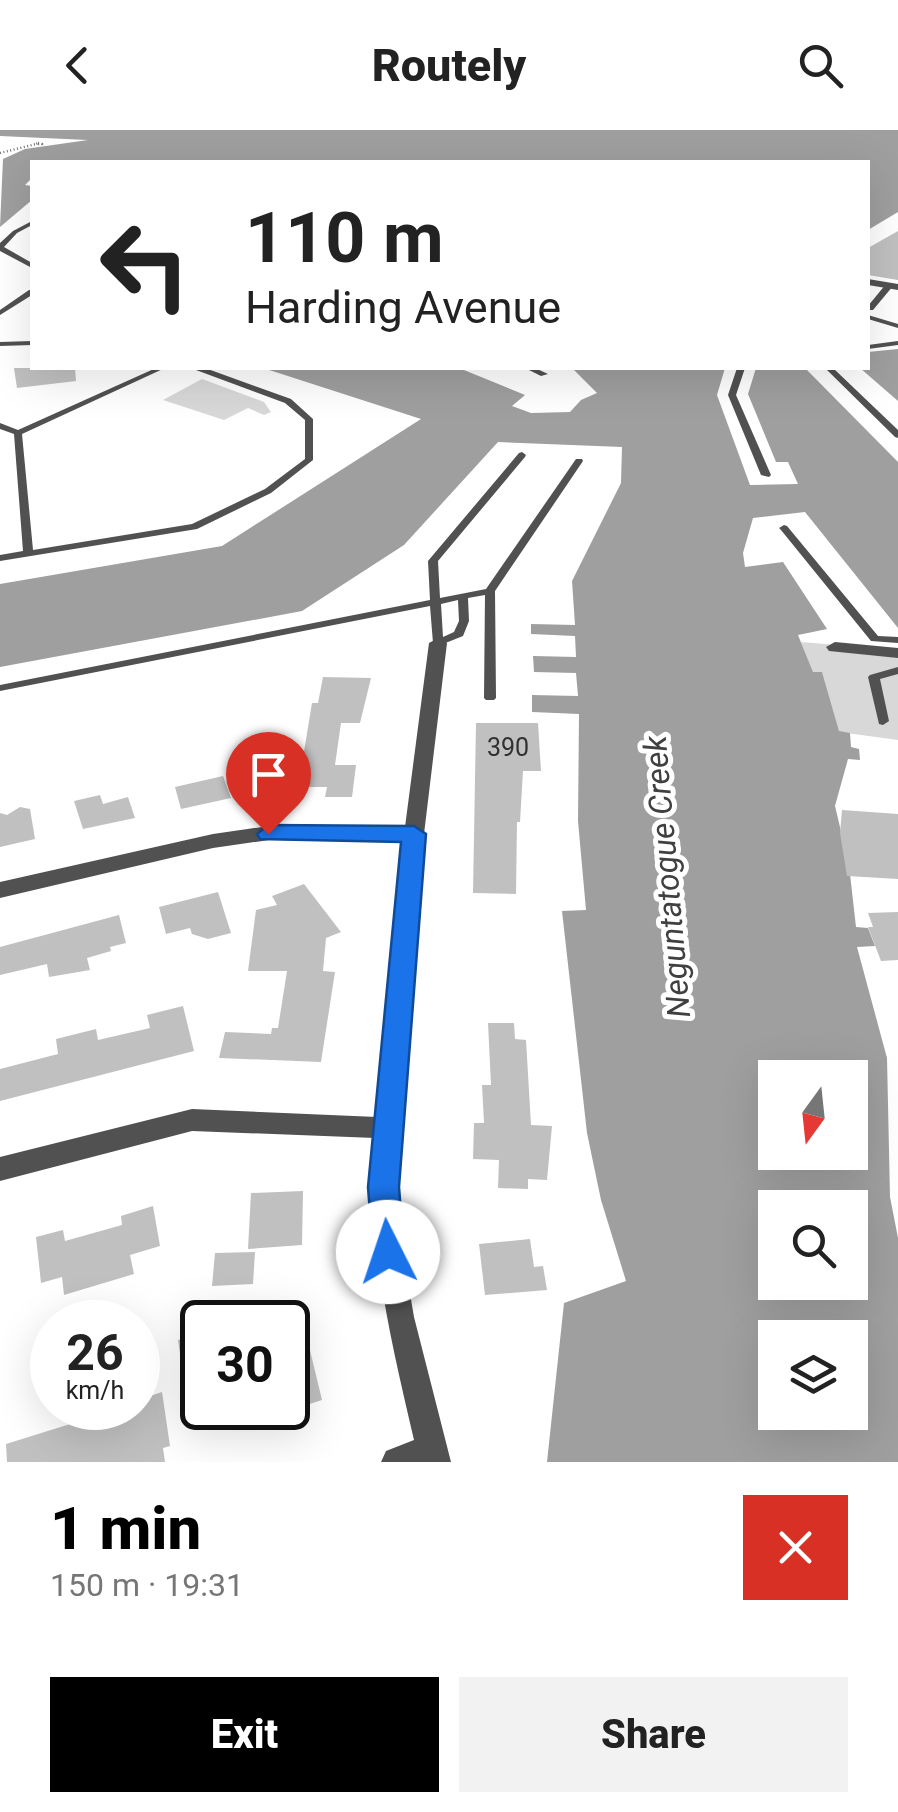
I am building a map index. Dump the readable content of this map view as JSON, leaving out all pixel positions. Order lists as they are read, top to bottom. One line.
{"water":["Neguntatogue Creek"],"house_numbers":["390"],"north":"bottom","page":{"header":"Routely","turn":["110 m","Harding Avenue"],"speed":"26 km/h","limit":"30","heading":["1 min","150 m · 19:31"],"buttons":["Exit","Share"]}}
